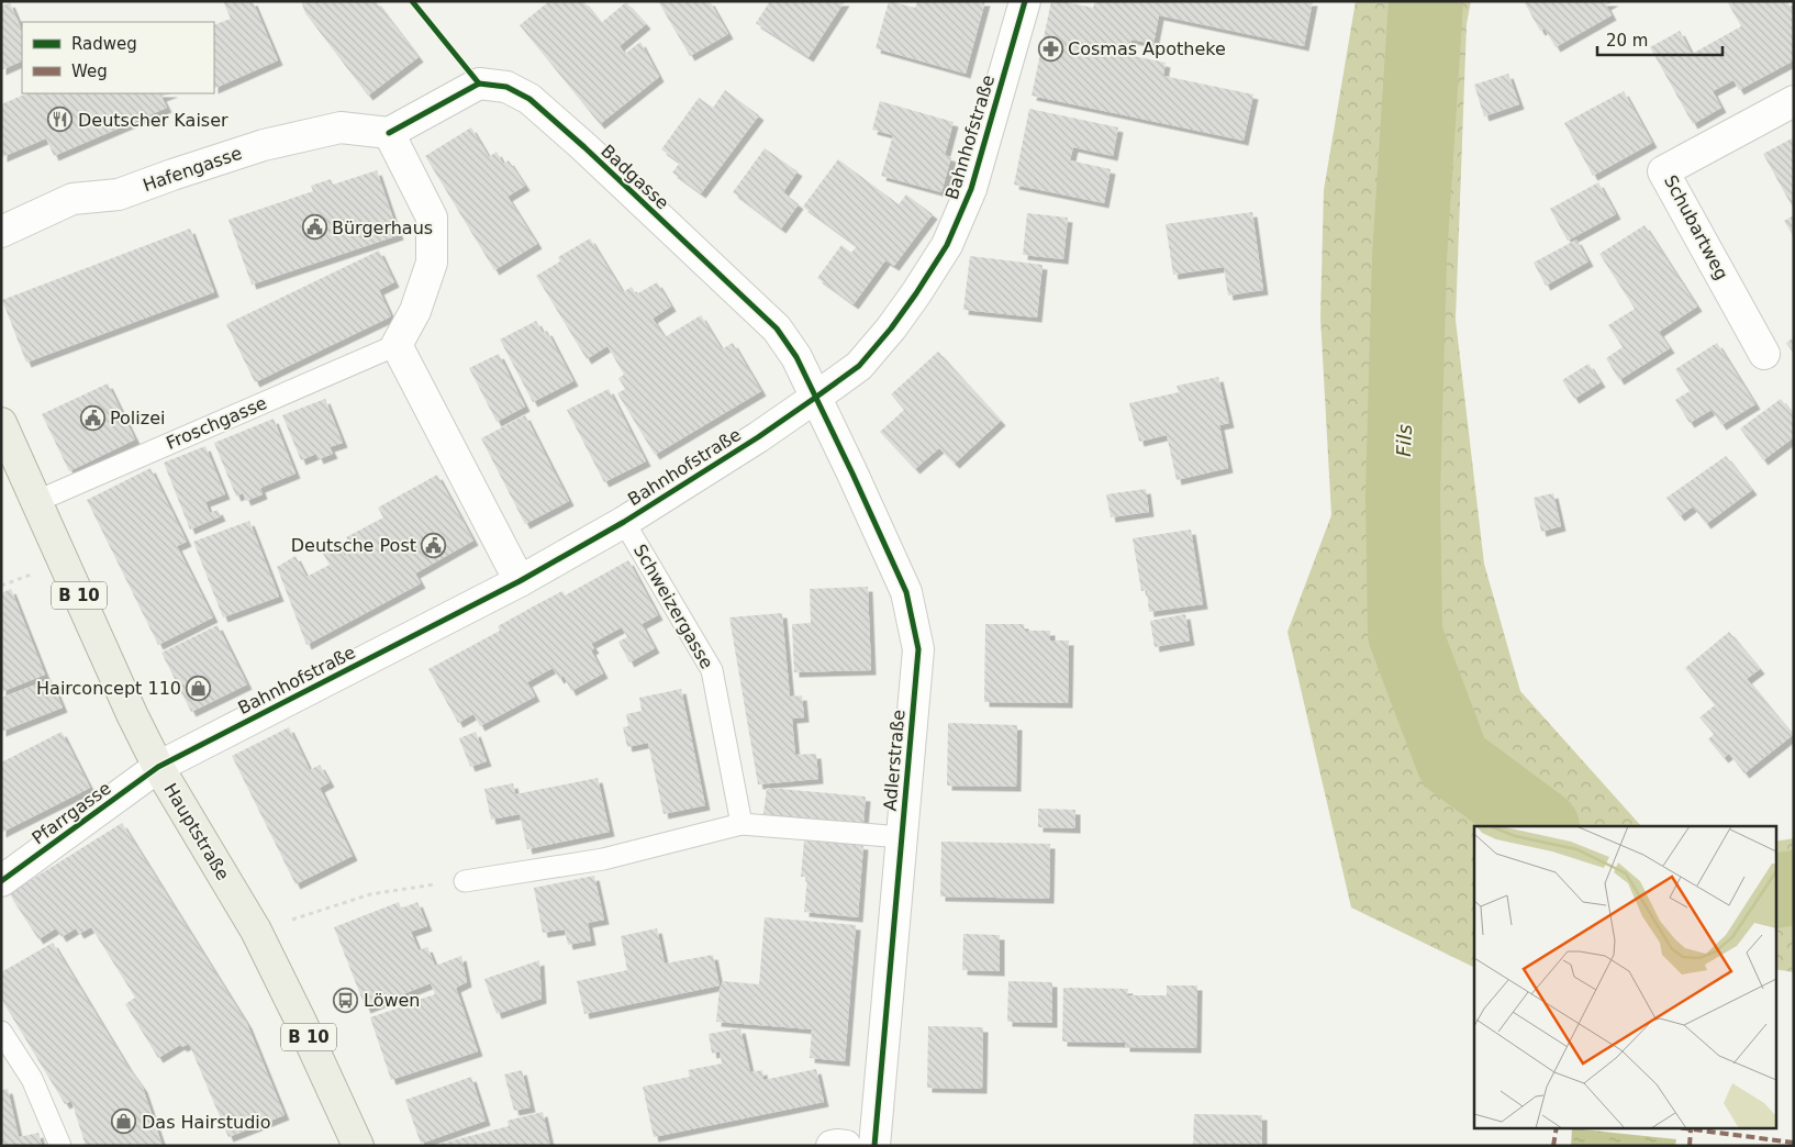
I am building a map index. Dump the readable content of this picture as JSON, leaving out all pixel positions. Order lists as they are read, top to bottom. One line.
{"streets":{"main road":["B 10","Hauptstraße"],"street":["Bahnhofstraße","Hafengasse","Badgasse","Schubartweg","Adlerstraße","Pfarrgasse"],"lane":["Froschgasse","Schweizergasse"]},"crossings":[["Bahnhofstraße","Badgasse"],["Bahnhofstraße","Schweizergasse"],["Bahnhofstraße","Adlerstraße"],["Bahnhofstraße","Pfarrgasse"],["Bahnhofstraße","Hauptstraße"],["Hafengasse","Badgasse"],["Badgasse","Adlerstraße"],["Froschgasse","Hauptstraße"],["Pfarrgasse","Hauptstraße"]],"water":["Fils"],"places":{"pharmacy":["Cosmas Apotheke"],"restaurant":["Deutscher Kaiser"],"public building":["Bürgerhaus","Polizei","Deutsche Post"],"shop":["Hairconcept 110","Das Hairstudio"],"bus stop":["Löwen"]},"legend":["Radweg","Weg"],"scale_bar":"20 m"}
